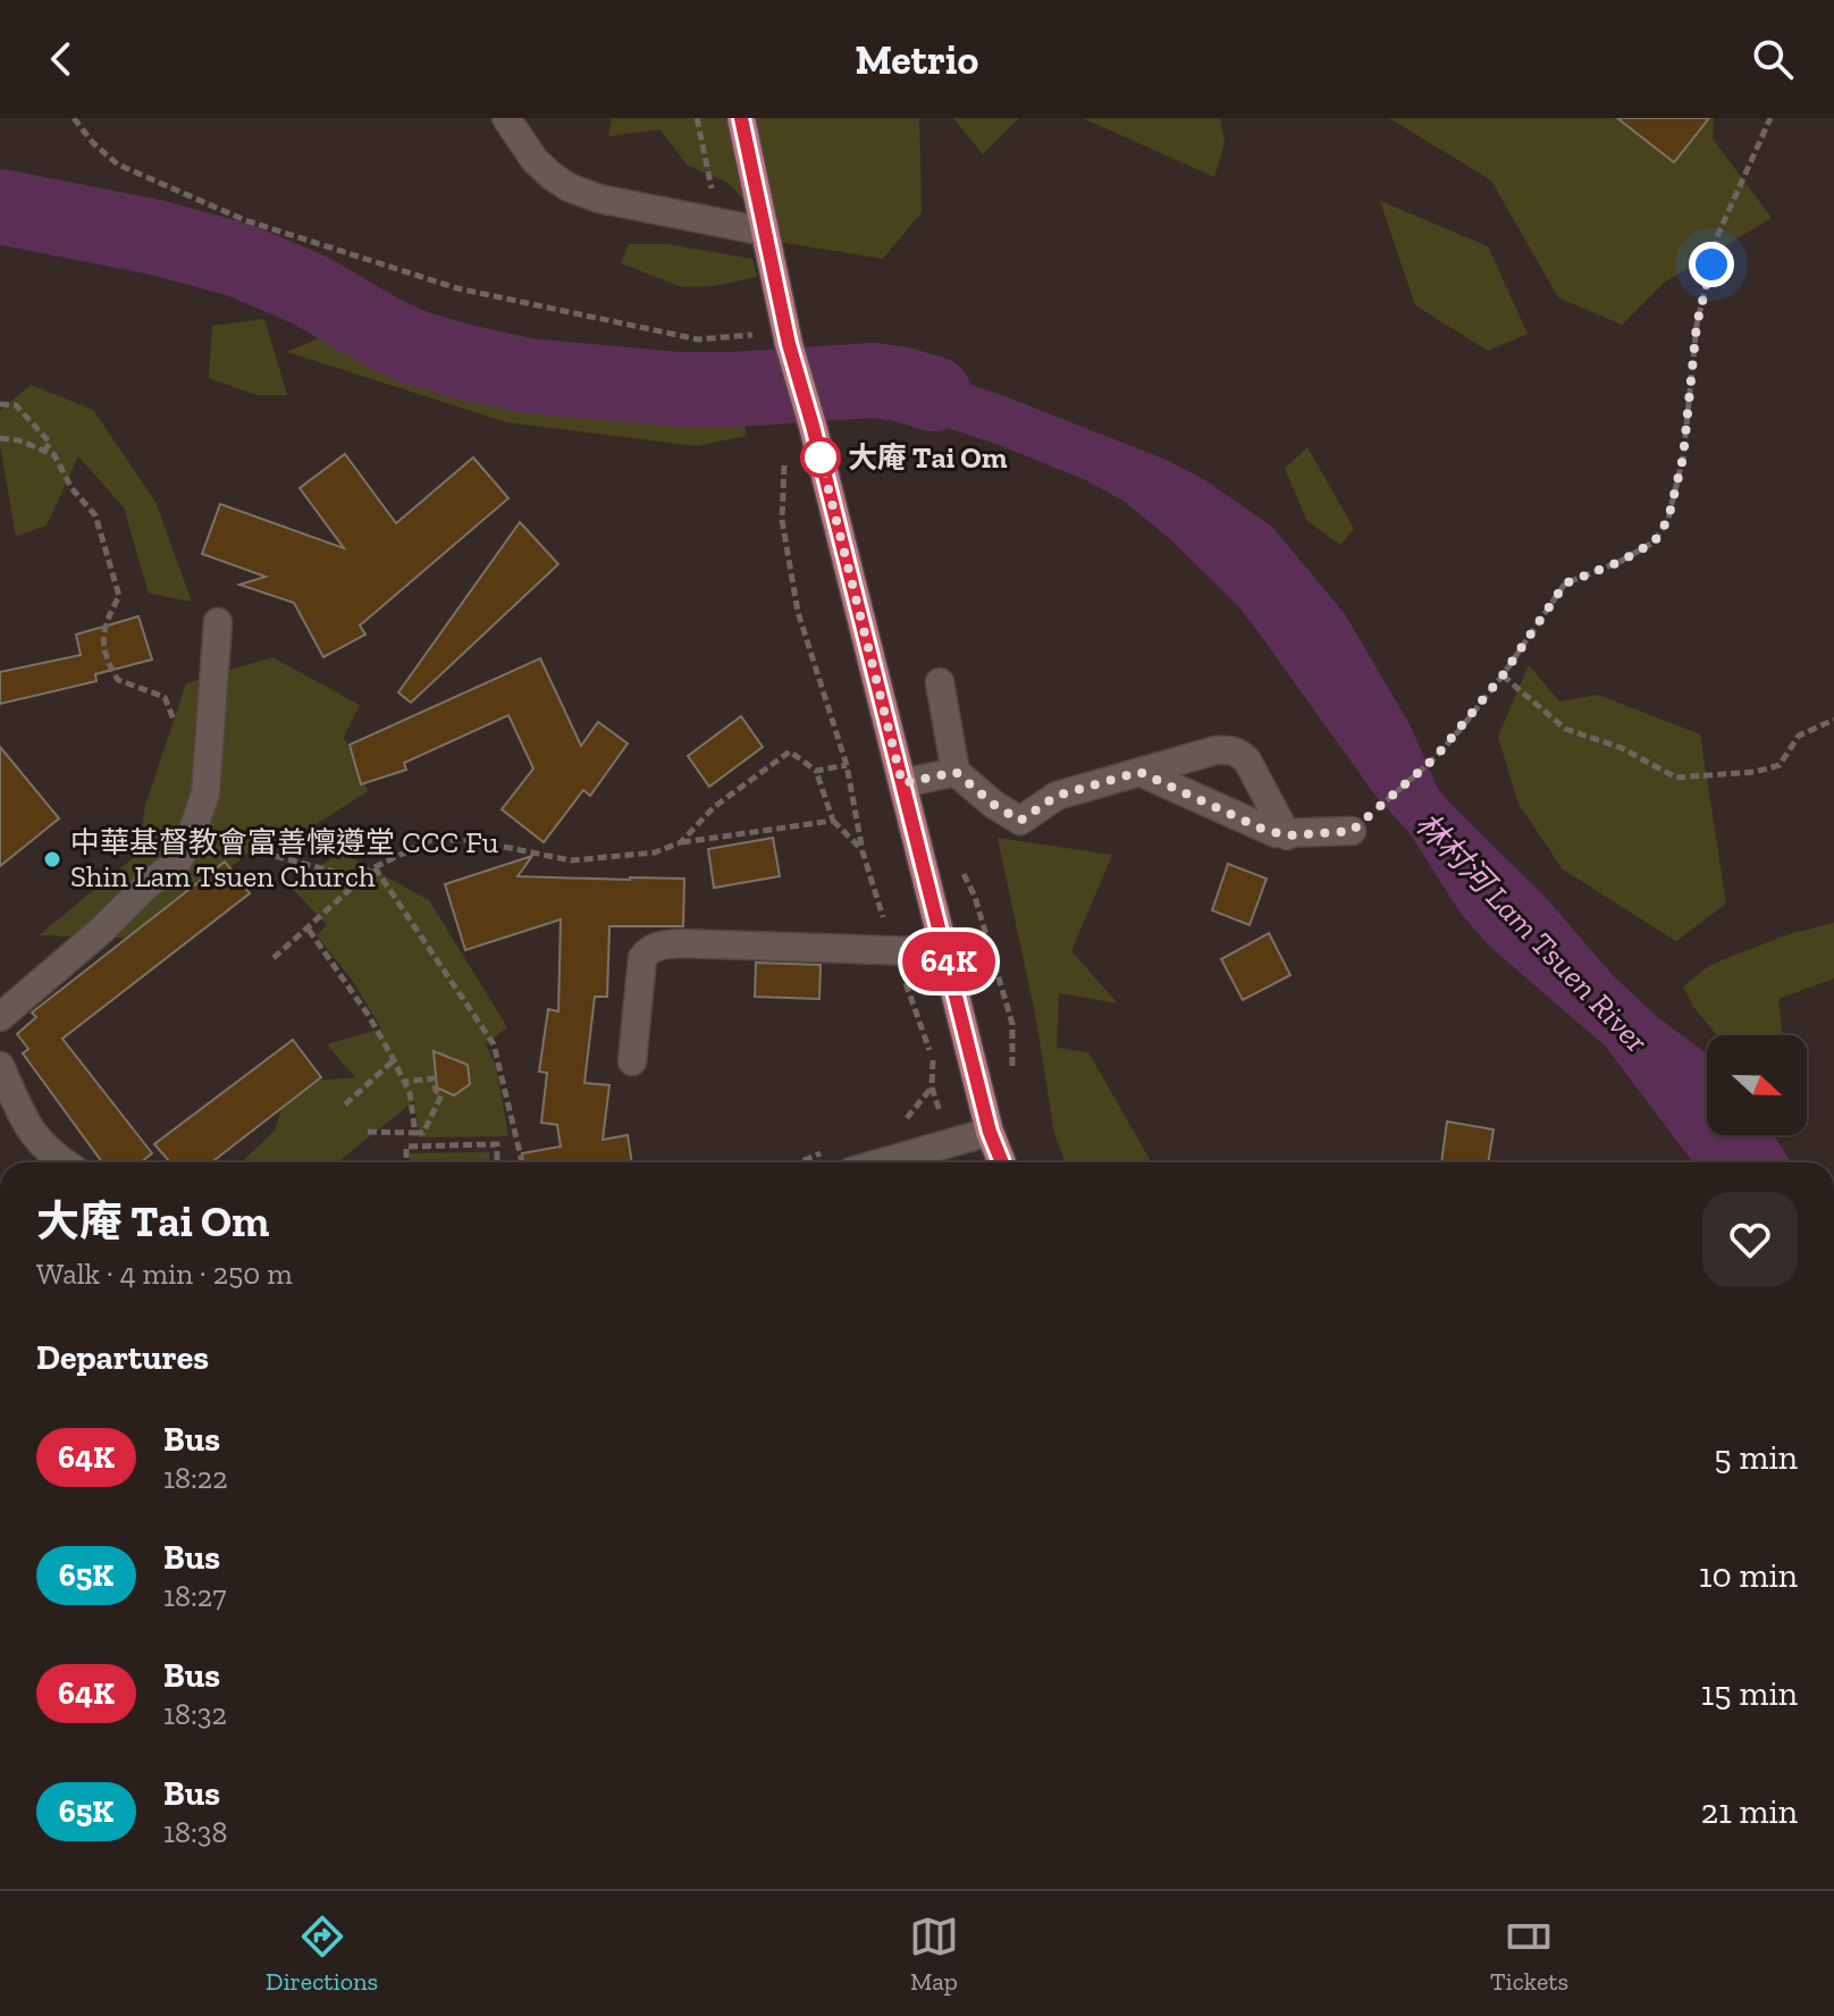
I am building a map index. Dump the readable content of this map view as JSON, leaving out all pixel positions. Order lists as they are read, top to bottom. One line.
{"water":["林村河 Lam Tsuen River"],"places":["大庵 Tai Om","中華基督教會富善懍遵堂 CCC Fu Shin Lam Tsuen Church"],"lines":["bus line 64K"],"north":"right","page":{"header":"Metrio","on_map":"64K","heading":[["大庵 Tai Om","Walk · 4 min · 250 m"],"Departures"],"list":[{"mark":"64K","name":"Bus","note":"18:22","value":"5 min"},{"mark":"65K","name":"Bus","note":"18:27","value":"10 min"},{"mark":"64K","name":"Bus","note":"18:32","value":"15 min"},{"mark":"65K","name":"Bus","note":"18:38","value":"21 min"}],"tabs":["Directions","Map","Tickets"]}}
